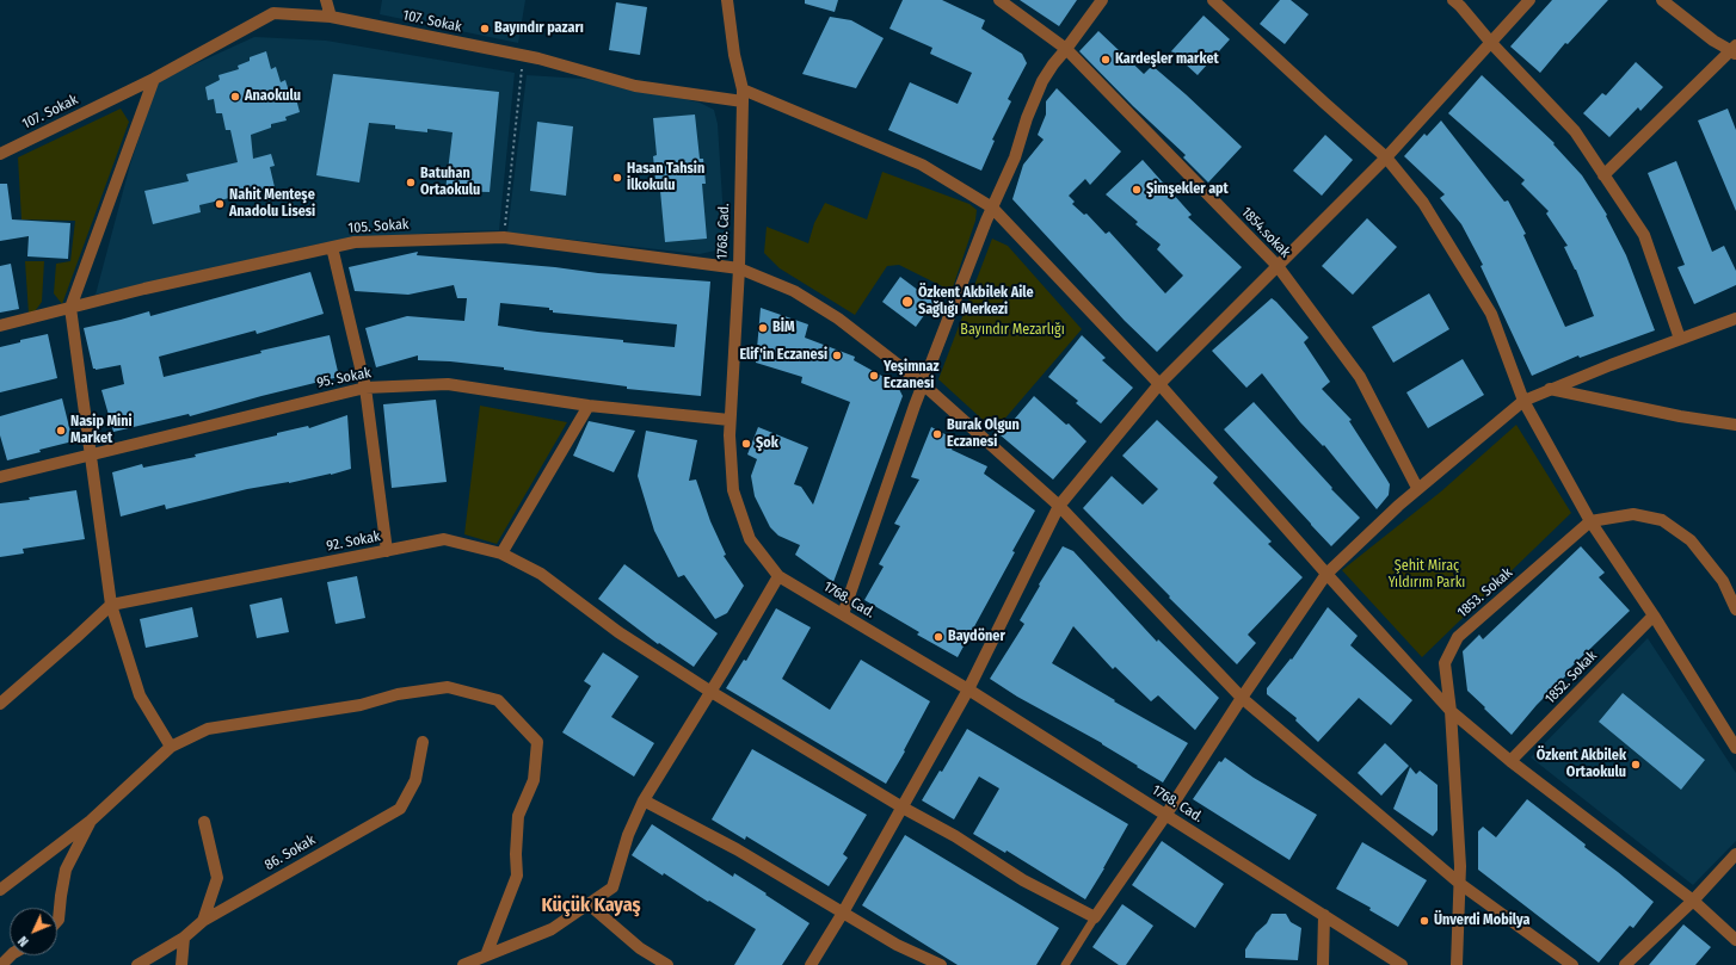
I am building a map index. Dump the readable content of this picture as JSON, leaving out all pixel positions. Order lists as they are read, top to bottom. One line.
{"streets":{"street":["107. Sokak","105. Sokak","1768. Cad.","1854.sokak","95. Sokak","92. Sokak","1853. Sokak","1852. Sokak","86. Sokak"]},"crossings":[["107. Sokak","1768. Cad."],["107. Sokak","1853. Sokak"],["107. Sokak","1852. Sokak"],["105. Sokak","1768. Cad."],["105. Sokak","1853. Sokak"],["1768. Cad.","95. Sokak"]],"districts":["Küçük Kayaş"],"parks":["Bayındır Mezarlığı","Şehit Miraç Yıldırım Parkı"],"places":["Bayındır pazarı","Kardeşler market","Anaokulu","Hasan Tahsin İlkokulu","Batuhan Ortaokulu","Şimşekler apt","Nahit Menteşe Anadolu Lisesi","Özkent Akbilek Aile Sağlığı Merkezi","BİM","Elif'in Eczanesi","Yeşimnaz Eczanesi","Nasip Mini Market","Burak Olgun Eczanesi","Şok","Baydöner","Özkent Akbilek Ortaokulu","Ünverdi Mobilya"],"north":"bottom left"}
